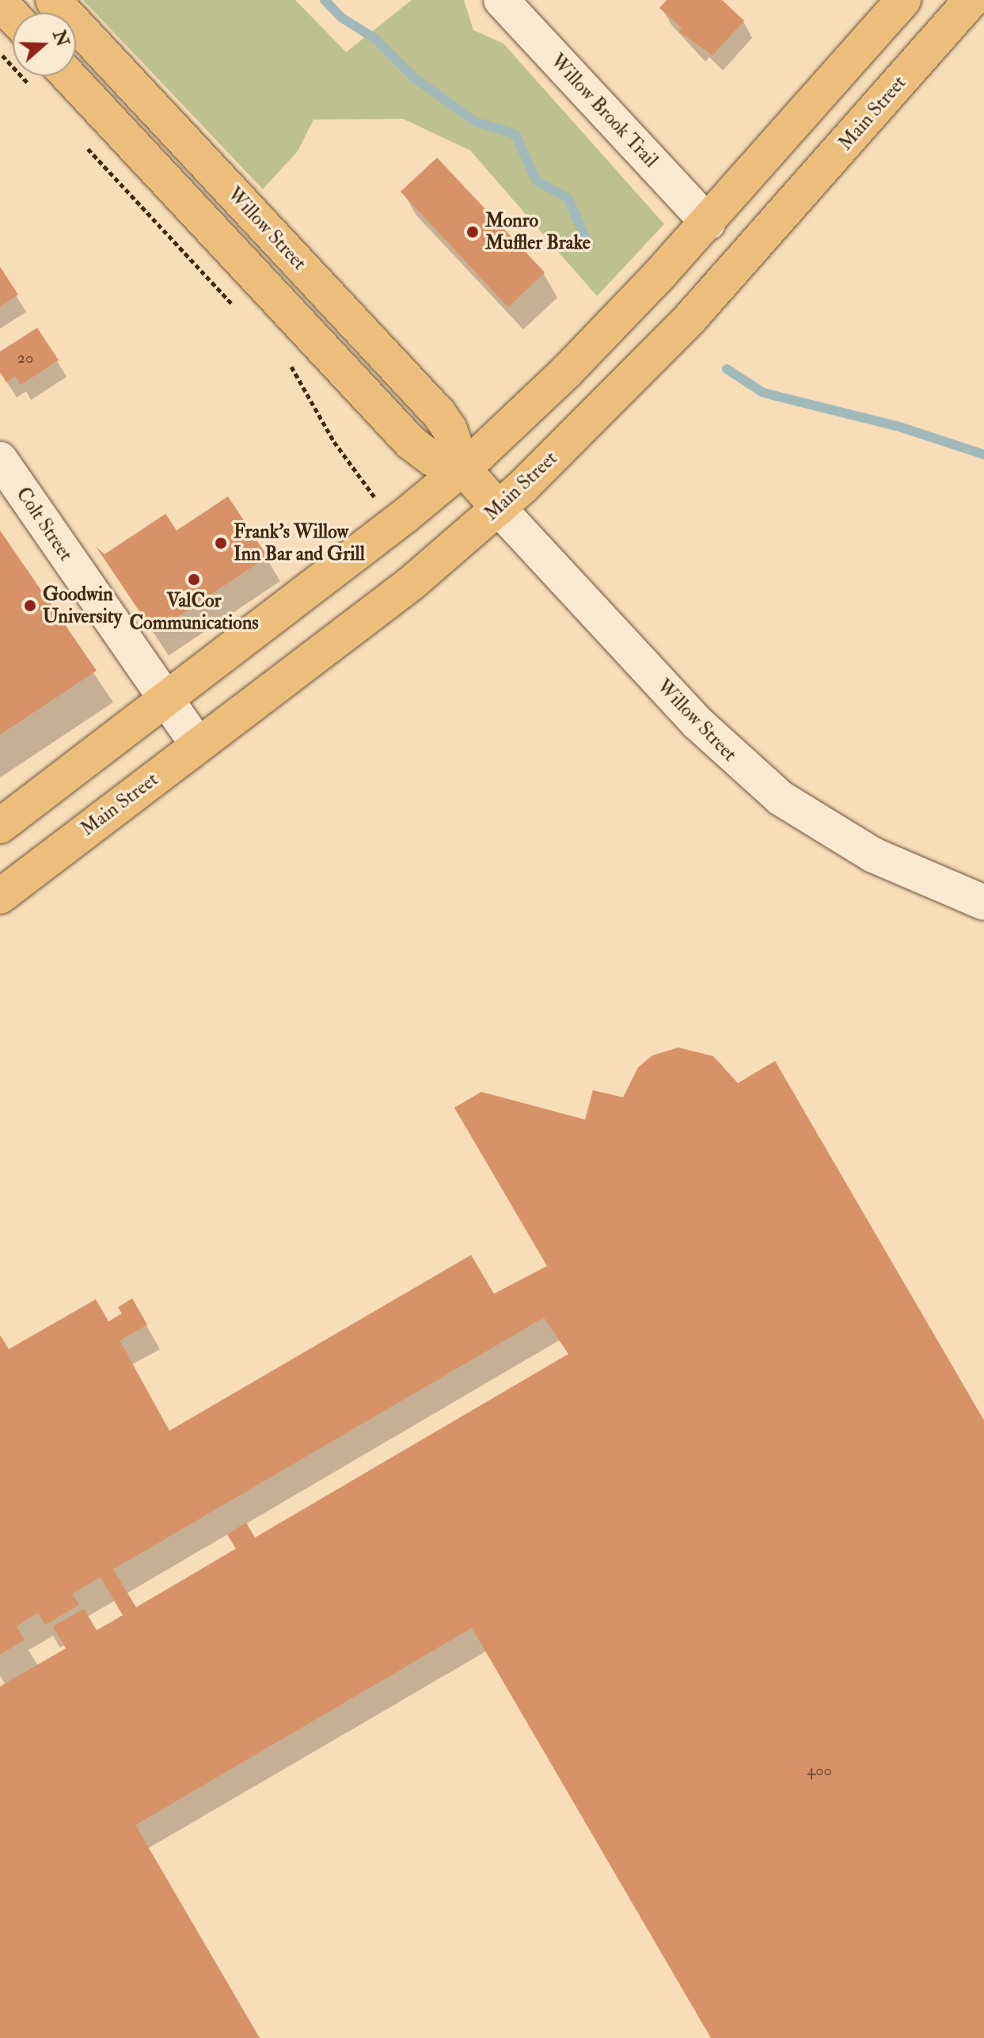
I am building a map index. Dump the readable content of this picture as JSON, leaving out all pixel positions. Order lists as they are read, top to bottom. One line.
{"streets":{"main road":["Main Street","Willow Street"],"street":["Willow Brook Trail","Colt Street"]},"crossings":[["Main Street","Willow Street"],["Main Street","Colt Street"]],"places":["Monro Muffler Brake","Frank's Willow Inn Bar and Grill","ValCor Communications","Goodwin University"],"house_numbers":["20","400"],"north":"right"}
